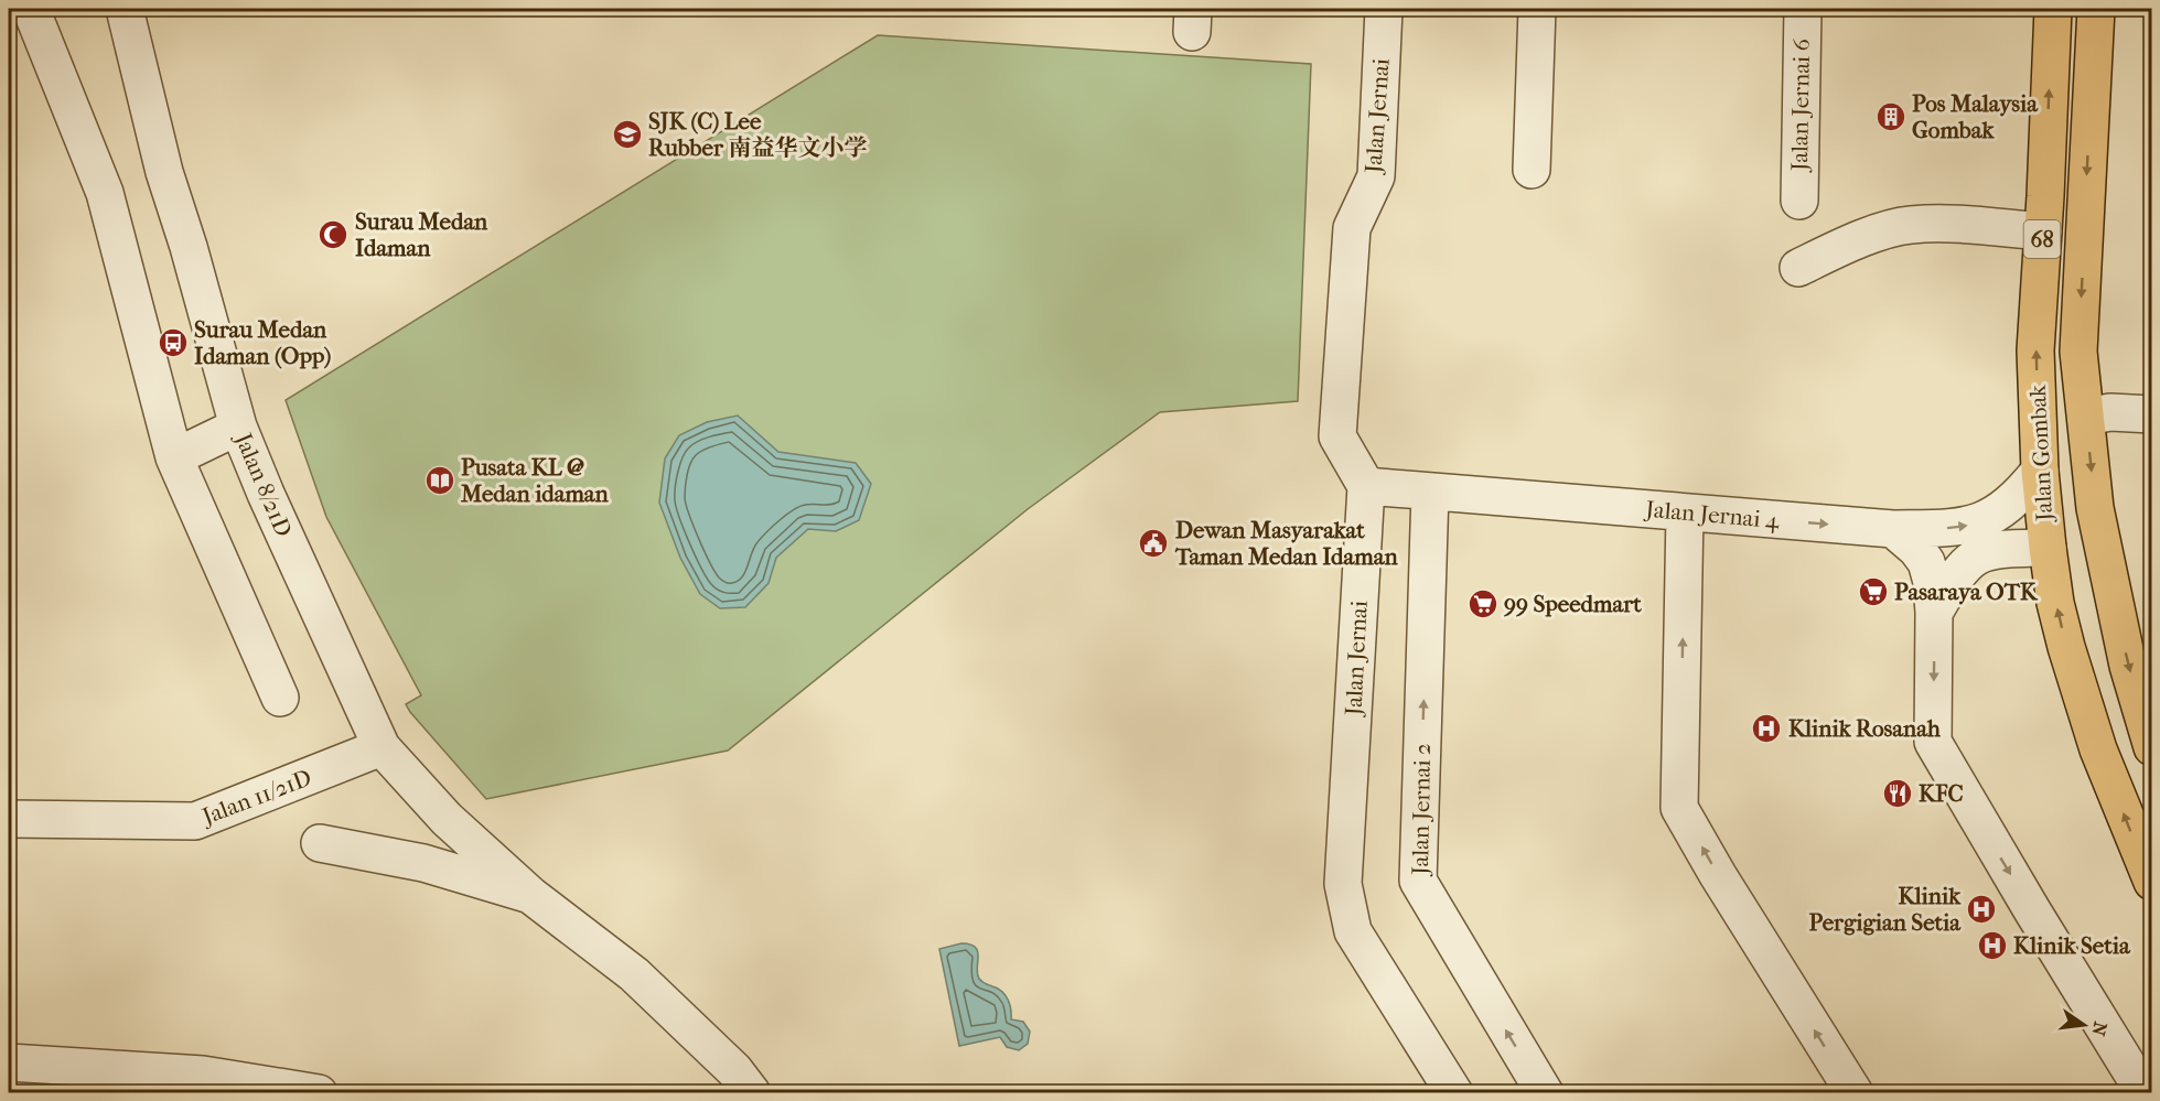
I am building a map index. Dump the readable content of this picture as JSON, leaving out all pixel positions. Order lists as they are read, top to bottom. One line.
{"streets":{"main road":["68","Jalan Gombak"],"street":["Jalan Jernai 6","Jalan Jernai","Jalan 8/21D","Jalan Jernai 4","Jalan 11/21D","Jalan Jernai 2"]},"crossings":[["Jalan Jernai","Jalan Jernai 4"],["Jalan Gombak","Jalan Jernai 4"],["Jalan 8/21D","Jalan 11/21D"],["Jalan Jernai 4","Jalan Jernai 2"]],"places":{"building":["Pos Malaysia Gombak"],"school or university":["SJK (C) Lee Rubber 南益华文小学"],"mosque":["Surau Medan Idaman"],"bus stop":["Surau Medan Idaman (Opp)"],"library":["Pusata KL @ Medan idaman"],"public building":["Dewan Masyarakat Taman Medan Idaman"],"supermarket":["Pasaraya OTK","99 Speedmart"],"hospital":["Klinik Rosanah","Klinik Pergigian Setia","Klinik Setia"],"restaurant":["KFC"]},"north":"right"}
